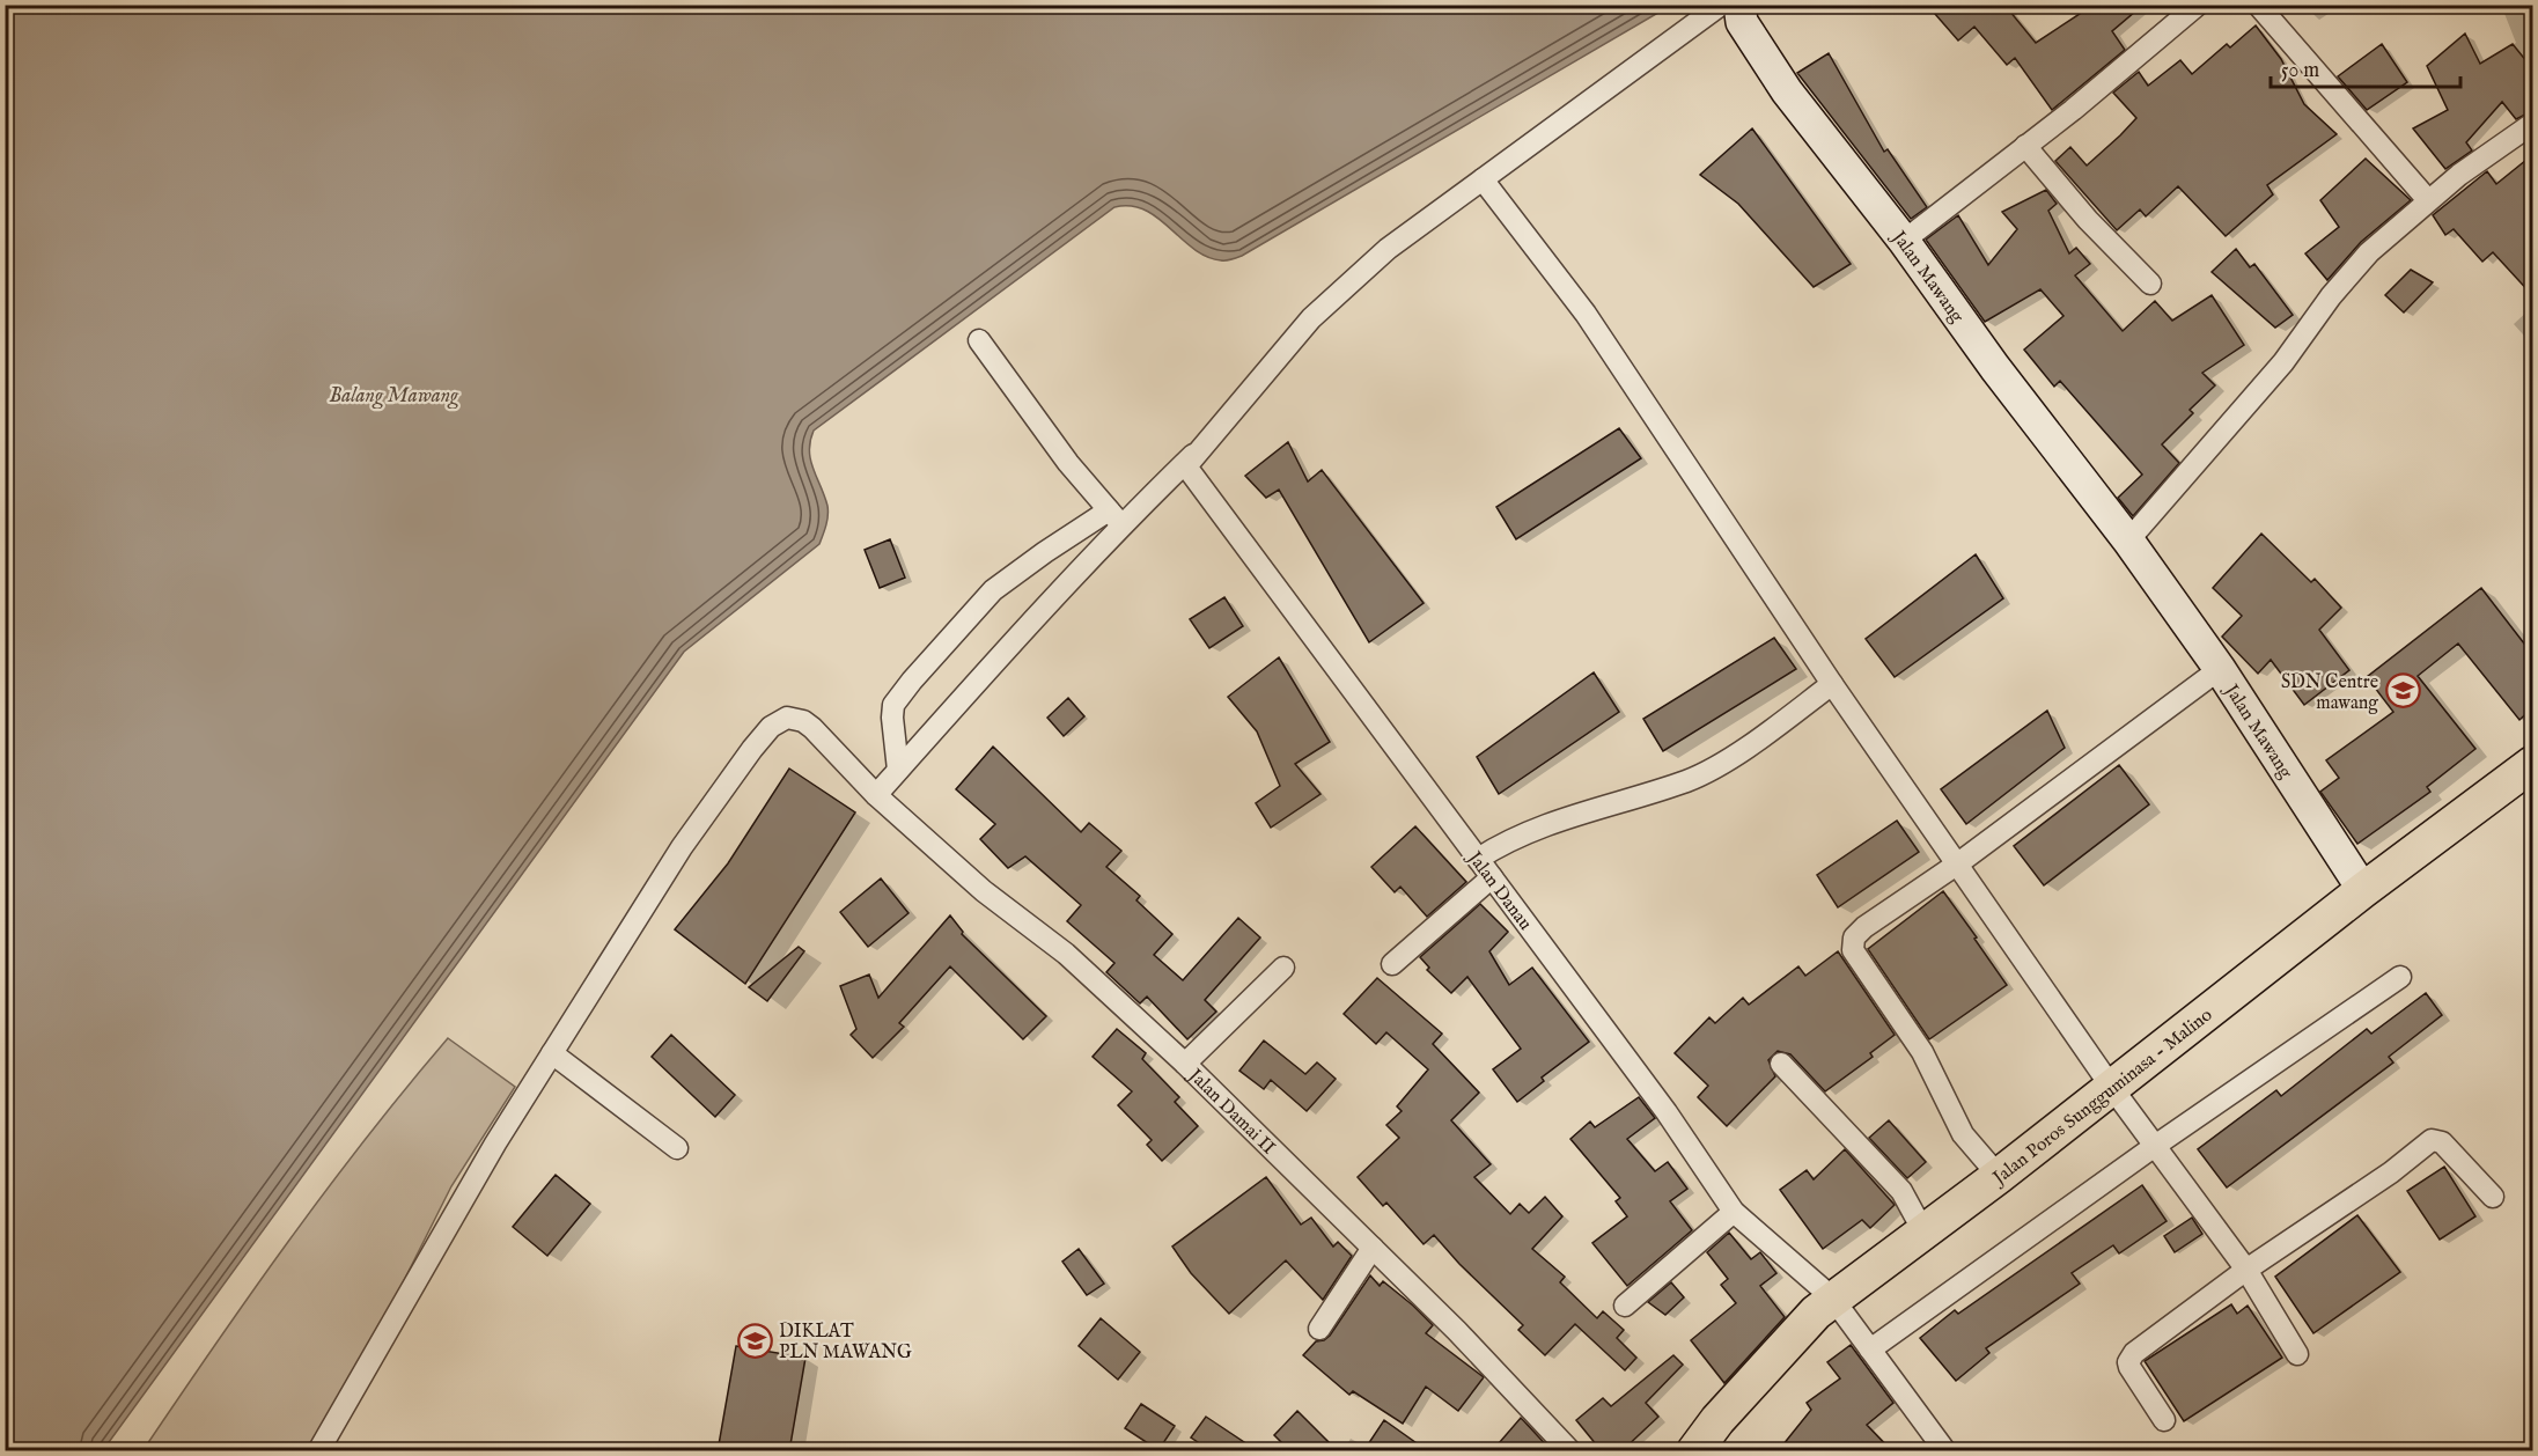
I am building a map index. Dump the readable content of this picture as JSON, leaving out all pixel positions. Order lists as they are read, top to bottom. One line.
{"streets":{"main road":["Jalan Poros Sungguminasa - Malino"],"street":["Jalan Mawang","Jalan Danau","Jalan Damai II"]},"crossings":[["Jalan Mawang","Jalan Poros Sungguminasa - Malino"],["Jalan Danau","Jalan Poros Sungguminasa - Malino"]],"water":["Balang Mawang"],"places":{"school or university":["SDN Centre mawang","DIKLAT PLN MAWANG"]},"scale_bar":"50 m"}
